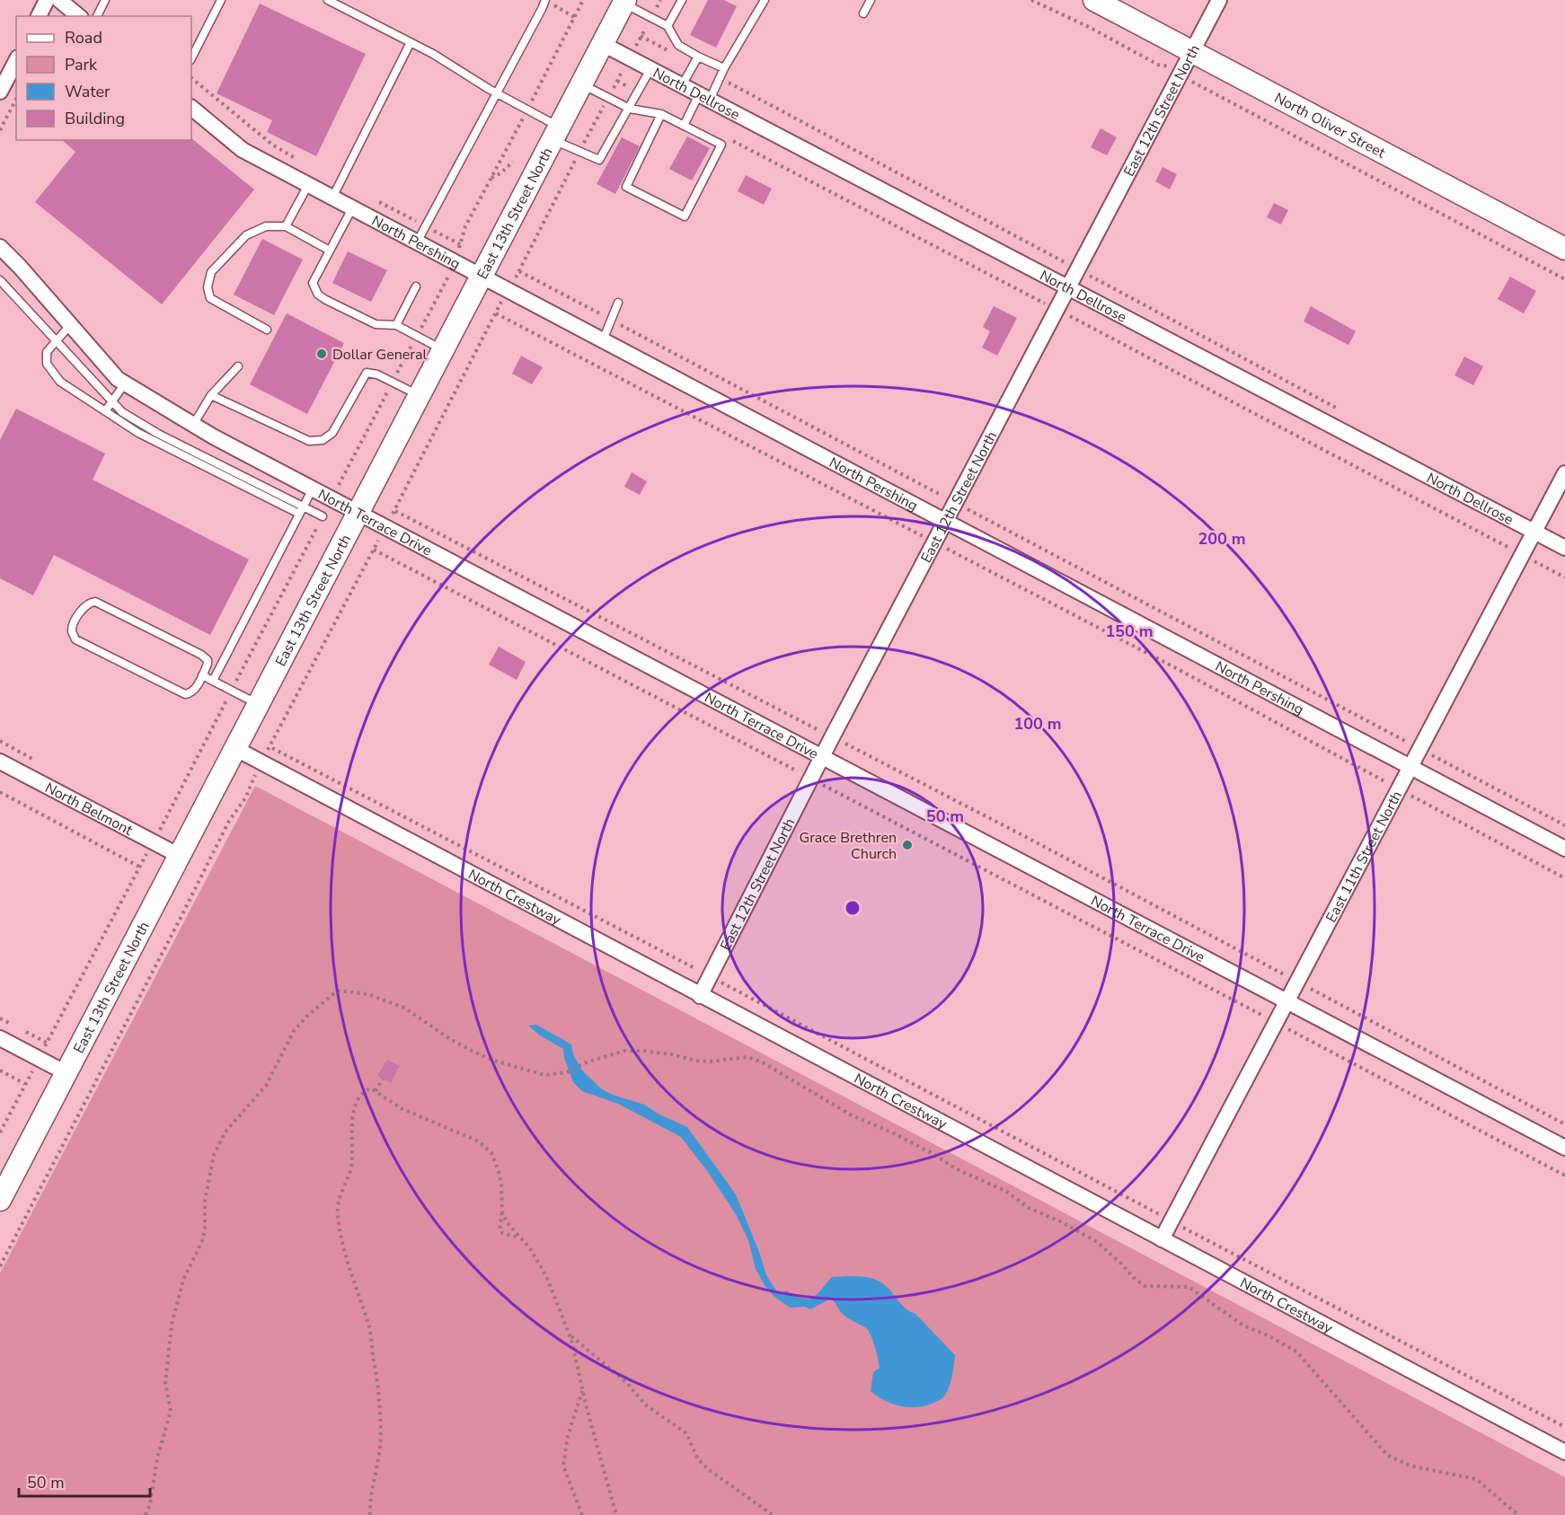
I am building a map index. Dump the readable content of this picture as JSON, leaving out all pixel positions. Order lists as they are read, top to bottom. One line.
{"streets":{"main road":["North Oliver Street","East 13th Street North"],"street":["North Dellrose","East 12th Street North","North Pershing","North Terrace Drive","North Belmont","East 11th Street North","North Crestway"]},"crossings":[["North Dellrose","East 12th Street North"],["North Dellrose","East 13th Street North"],["North Dellrose","East 11th Street North"],["East 12th Street North","North Oliver Street"],["East 12th Street North","North Pershing"],["East 12th Street North","North Terrace Drive"],["East 12th Street North","North Crestway"],["East 13th Street North","North Pershing"],["East 13th Street North","North Terrace Drive"],["East 13th Street North","North Belmont"],["East 13th Street North","North Crestway"],["North Pershing","East 11th Street North"],["North Terrace Drive","East 11th Street North"],["East 11th Street North","North Crestway"]],"places":["Dollar General","Grace Brethren Church"],"legend":["Road","Park","Water","Building"],"scale_bar":"50 m","rings":["200 m","150 m","100 m","50 m"]}
